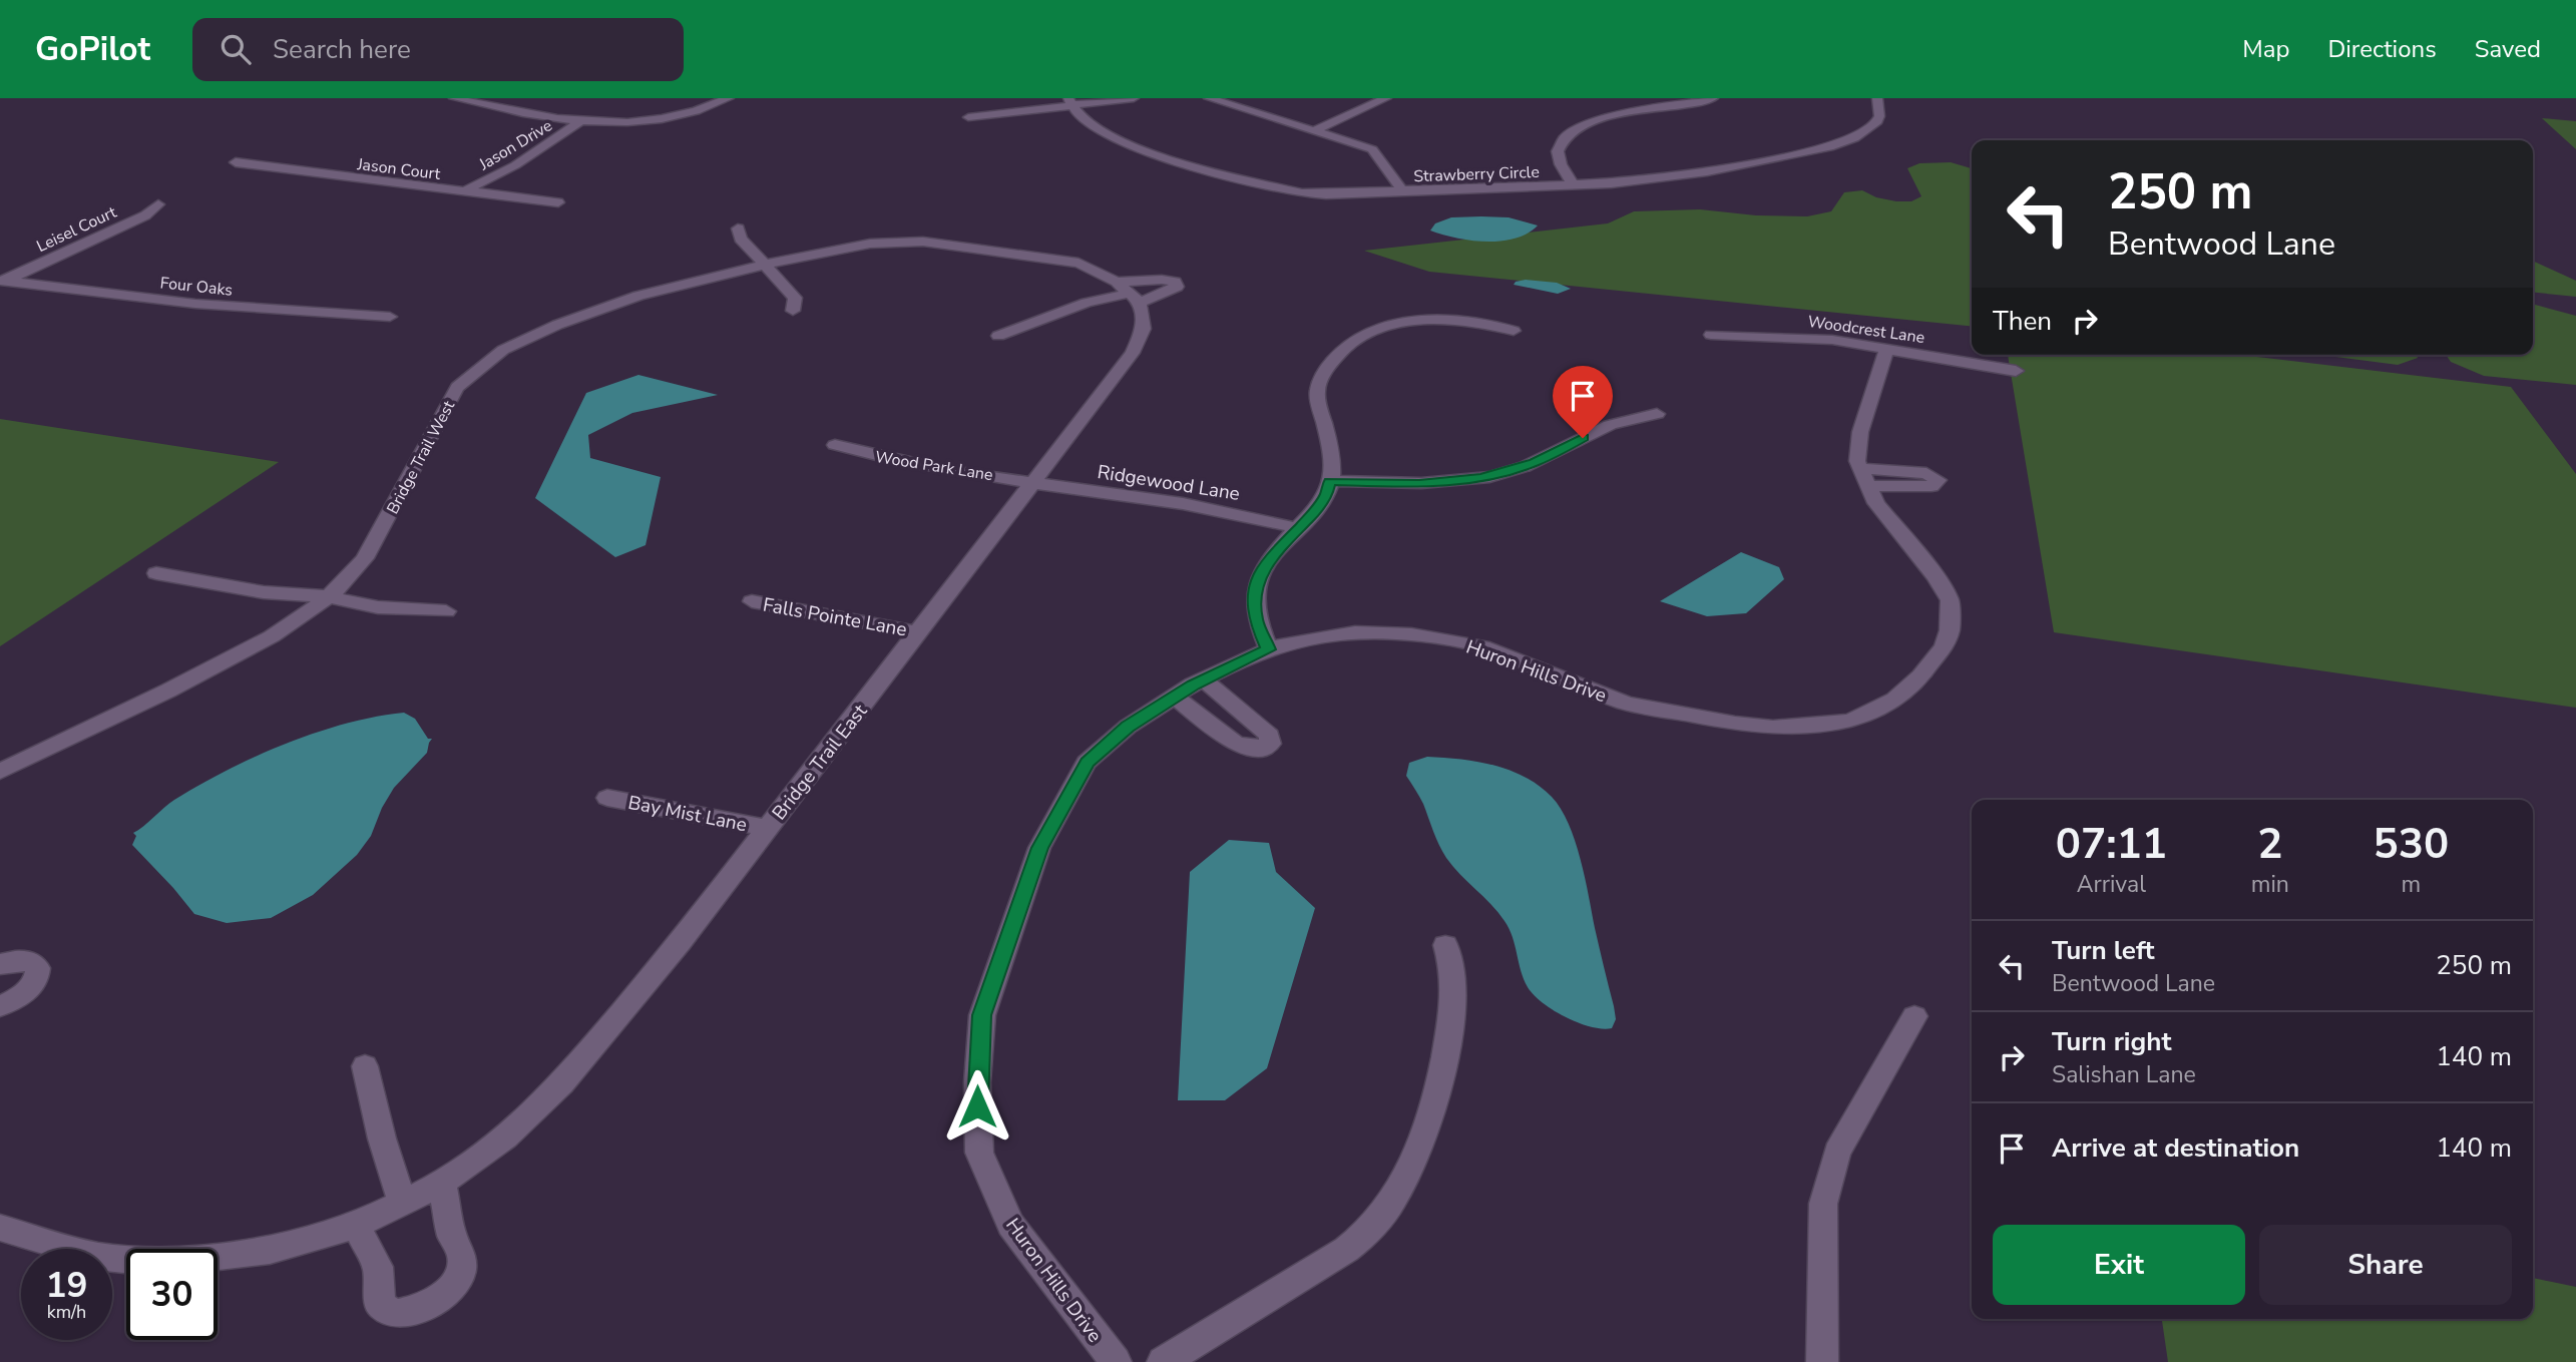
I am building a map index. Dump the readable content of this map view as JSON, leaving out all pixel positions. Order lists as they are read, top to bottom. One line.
{"streets":{"street":["Jason Drive","Jason Court","Strawberry Circle","Leisel Court","Four Oaks","Woodcrest Lane","Bridge Trail West","Wood Park Lane","Ridgewood Lane","Falls Pointe Lane","Huron Hills Drive","Bridge Trail East","Bay Mist Lane"]},"crossings":[["Jason Drive","Jason Court"],["Leisel Court","Four Oaks"],["Woodcrest Lane","Huron Hills Drive"],["Bridge Trail West","Bridge Trail East"],["Wood Park Lane","Ridgewood Lane"],["Wood Park Lane","Bridge Trail East"],["Ridgewood Lane","Bridge Trail East"],["Falls Pointe Lane","Bridge Trail East"],["Bridge Trail East","Bay Mist Lane"]],"page":{"header":"GoPilot","search":"Search here","nav":["Map","Directions","Saved"],"turn":["250 m","Bentwood Lane"],"then":"Then","eta":["07:11","Arrival","2","min","530","m"],"list":[{"name":"Turn left","note":"Bentwood Lane","value":"250 m"},{"name":"Turn right","note":"Salishan Lane","value":"140 m"},{"name":"Arrive at destination","value":"140 m"}],"buttons":["Exit","Share"],"speed":"19 km/h","limit":"30"}}
